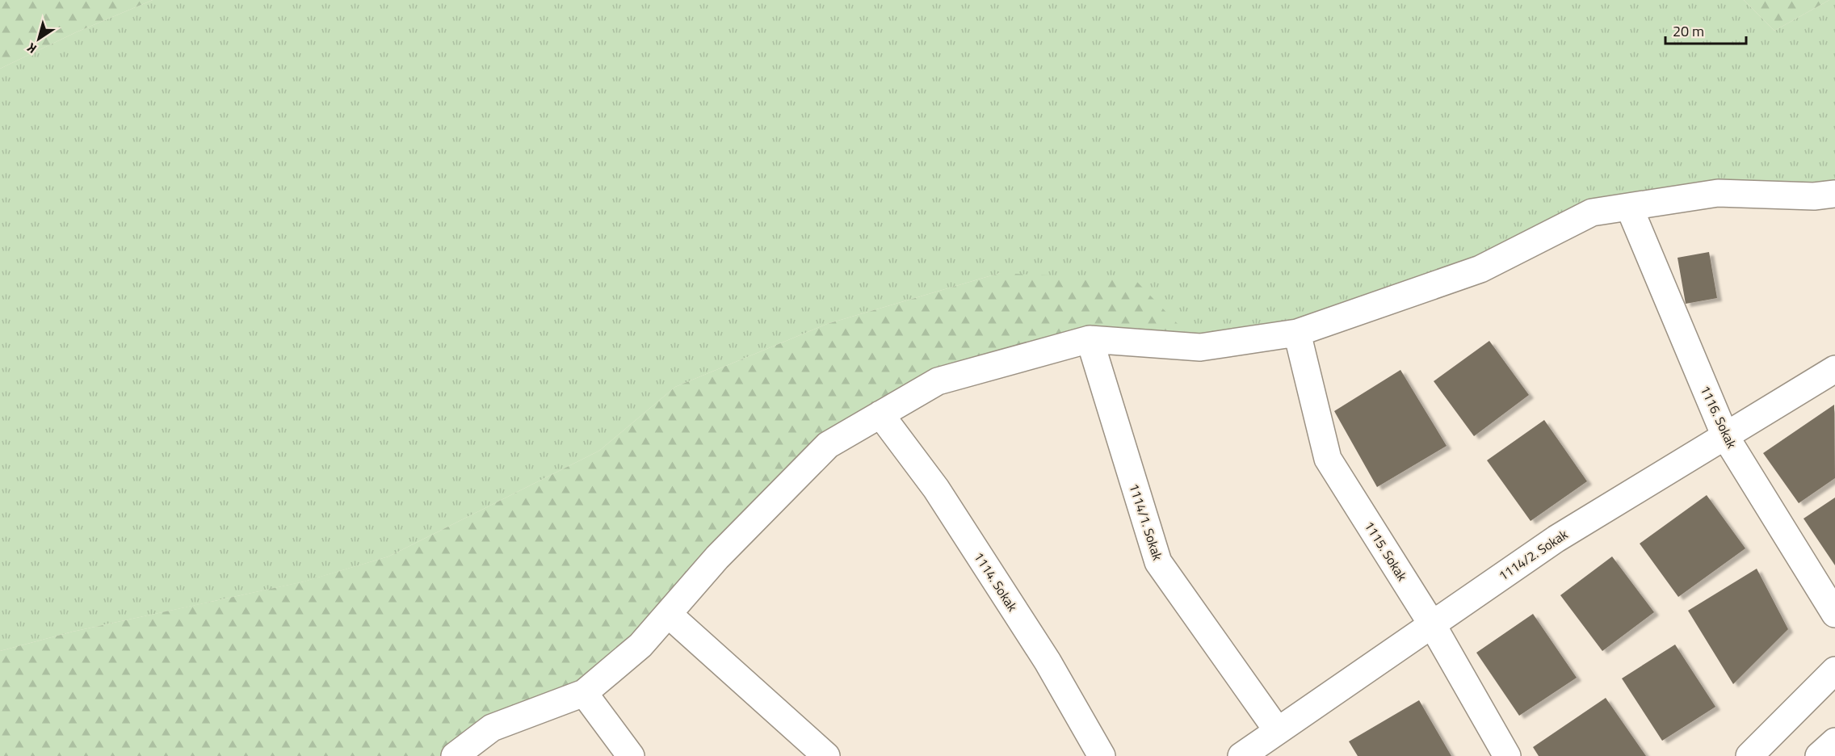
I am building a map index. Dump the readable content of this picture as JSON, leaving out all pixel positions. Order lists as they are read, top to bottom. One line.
{"streets":{"street":["1116. Sokak","1114/1. Sokak","1115. Sokak","1114/2. Sokak","1114. Sokak"]},"crossings":[["1116. Sokak","1114/2. Sokak"],["1114/1. Sokak","1114/2. Sokak"],["1115. Sokak","1114/2. Sokak"]],"scale_bar":"20 m","north":"bottom left"}
